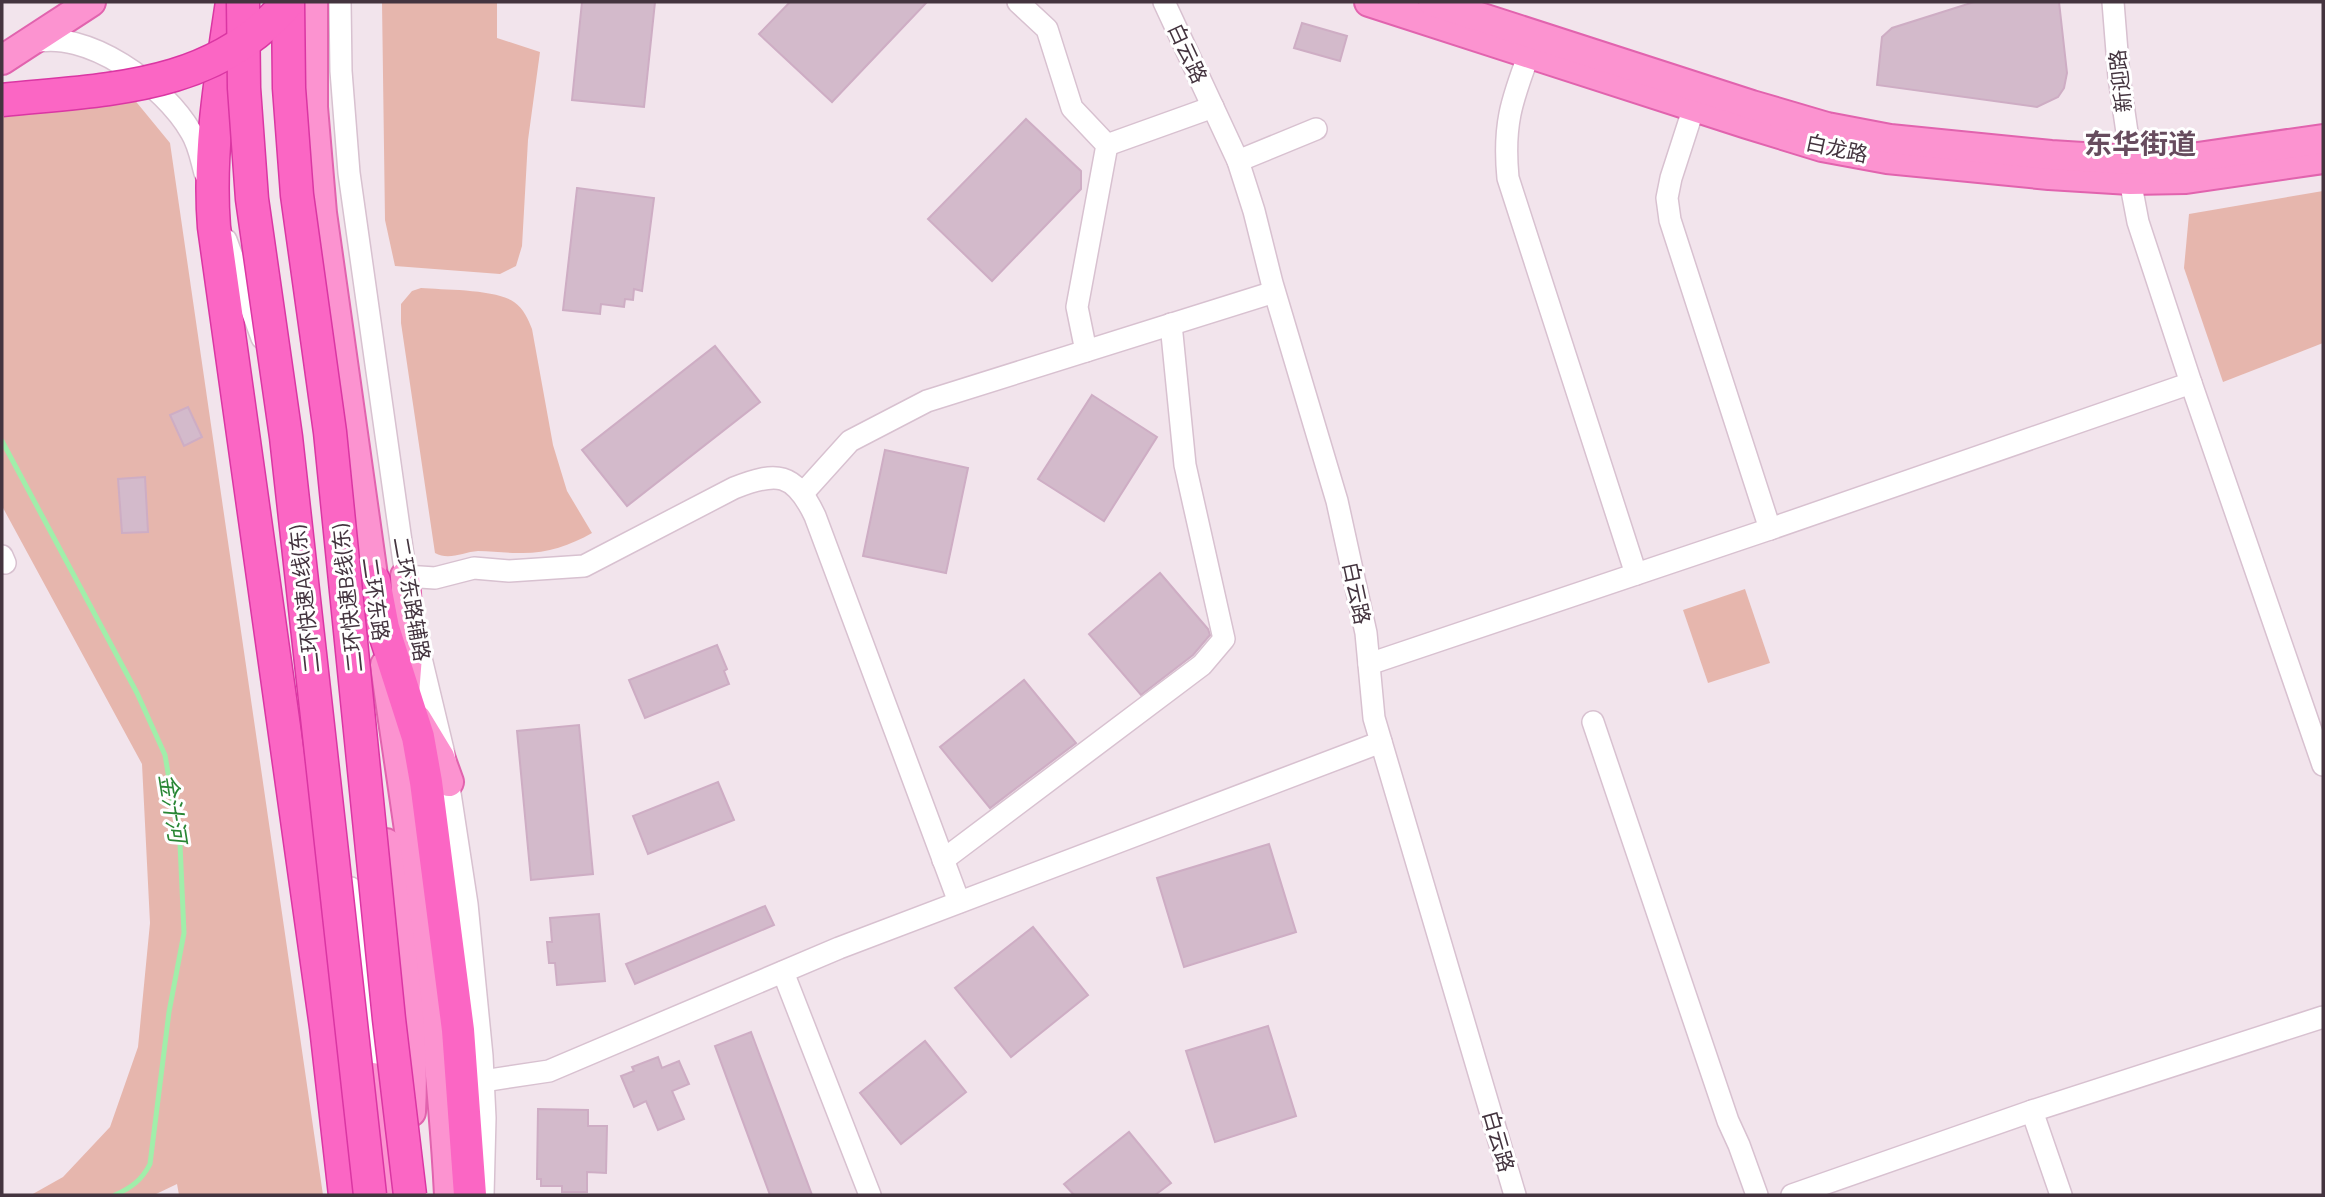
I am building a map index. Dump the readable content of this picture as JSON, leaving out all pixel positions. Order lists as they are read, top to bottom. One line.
{"streets":{"highway":["二环快速B线(东)","二环快速A线(东)"],"main road":["白龙路","二环东路"],"street":["白云路","新迎路","二环东路辅路"]},"crossings":[["新迎路","白龙路"],["二环快速B线(东)","二环东路"]],"districts":["东华街道"],"water":["金汁河"]}
